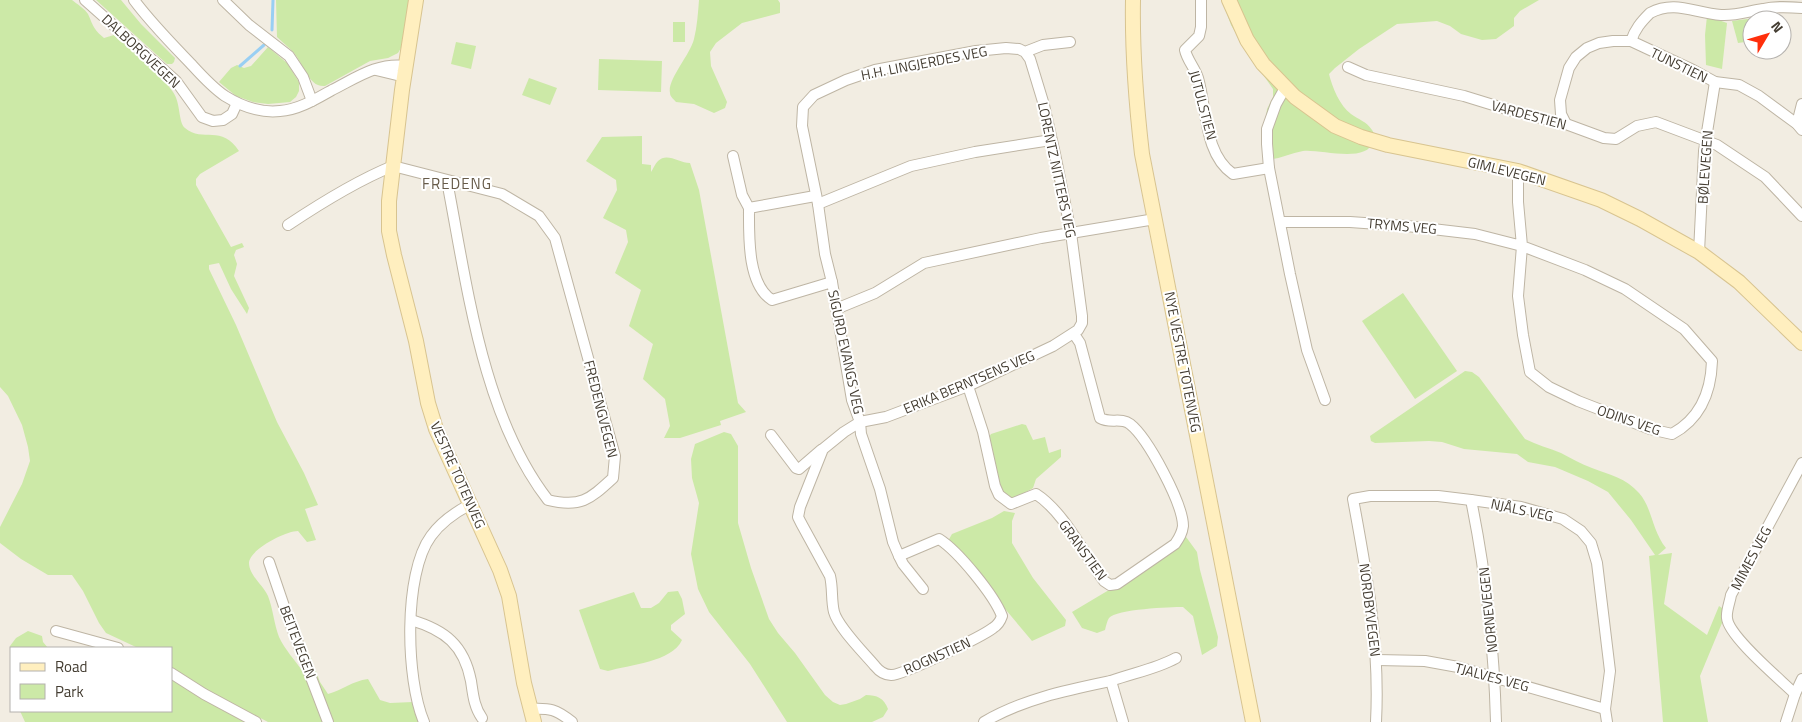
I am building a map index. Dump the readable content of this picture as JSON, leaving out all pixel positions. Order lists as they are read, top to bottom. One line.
{"streets":{"street":["DALBORGVEGEN","H.H. LINGJERDES VEG","TUNSTIEN","JUTULSTIEN","VARDESTIEN","BØLEVEGEN","LORENTZ NITTERS VEG","GIMLEVEGEN","TRYMS VEG","SIGURD EVANGS VEG","NYE VESTRE TOTENVEG","ERIKA BERNTSENS VEG","FREDENGVEGEN","ODINS VEG","VESTRE TOTENVEG","NJÅLS VEG","GRANSTIEN","MIMES VEG","NORDBYVEGEN","NORNEVEGEN","BEITEVEGEN","ROGNSTIEN","TJALVES VEG"]},"crossings":[["H.H. LINGJERDES VEG","LORENTZ NITTERS VEG"],["H.H. LINGJERDES VEG","SIGURD EVANGS VEG"],["TUNSTIEN","VARDESTIEN"],["TUNSTIEN","BØLEVEGEN"],["VARDESTIEN","BØLEVEGEN"],["BØLEVEGEN","GIMLEVEGEN"],["LORENTZ NITTERS VEG","ERIKA BERNTSENS VEG"],["LORENTZ NITTERS VEG","GRANSTIEN"],["GIMLEVEGEN","ODINS VEG"],["TRYMS VEG","ODINS VEG"],["SIGURD EVANGS VEG","ERIKA BERNTSENS VEG"],["ERIKA BERNTSENS VEG","GRANSTIEN"],["FREDENGVEGEN","VESTRE TOTENVEG"],["NJÅLS VEG","NORDBYVEGEN"],["NJÅLS VEG","NORNEVEGEN"],["NJÅLS VEG","TJALVES VEG"],["NORDBYVEGEN","TJALVES VEG"],["NORNEVEGEN","TJALVES VEG"]],"districts":["FREDENG"],"legend":["Road","Park"],"north":"top right"}
